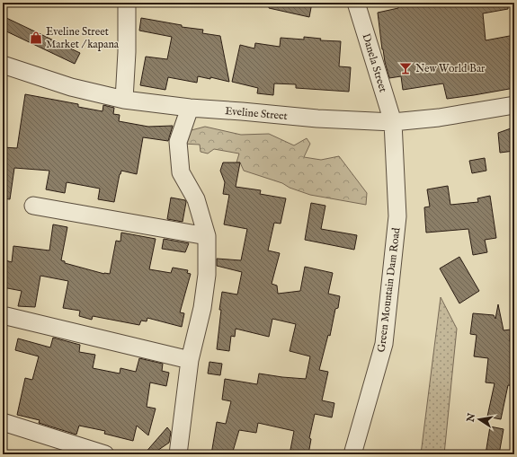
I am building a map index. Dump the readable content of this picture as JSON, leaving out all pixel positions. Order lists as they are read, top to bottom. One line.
{"streets":{"street":["Danela Street","Eveline Street","Green Mountain Dam Road"]},"crossings":[["Danela Street","Eveline Street"],["Danela Street","Green Mountain Dam Road"],["Eveline Street","Green Mountain Dam Road"]],"places":{"shop":["Eveline Street Market / kapana"],"bar":["New World Bar"]},"north":"left"}
